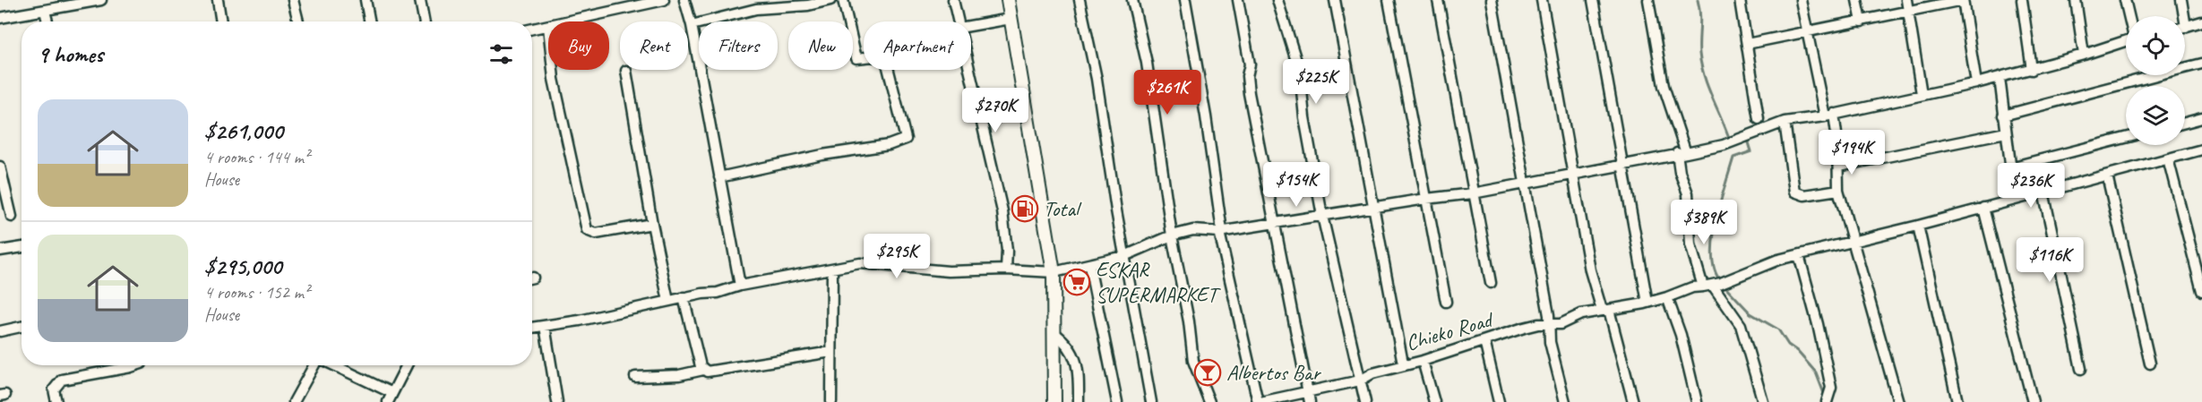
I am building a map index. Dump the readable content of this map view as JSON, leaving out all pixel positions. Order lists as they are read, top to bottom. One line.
{"streets":{"street":["Chieko Road"]},"places":{"fuel station":["Total"],"supermarket":["ESKAR SUPERMARKET"],"bar":["Albertos Bar"]},"page":{"chip":["Buy","Rent","Filters","New","Apartment"],"heading":"9 homes","price":["$225K","$261K","$270K","$194K","$154K","$236K","$389K","$295K","$116K"],"list":[{"name":"$261,000","note":"4 rooms · 144 m² · House"},{"name":"$295,000","note":"4 rooms · 152 m² · House"}]}}
